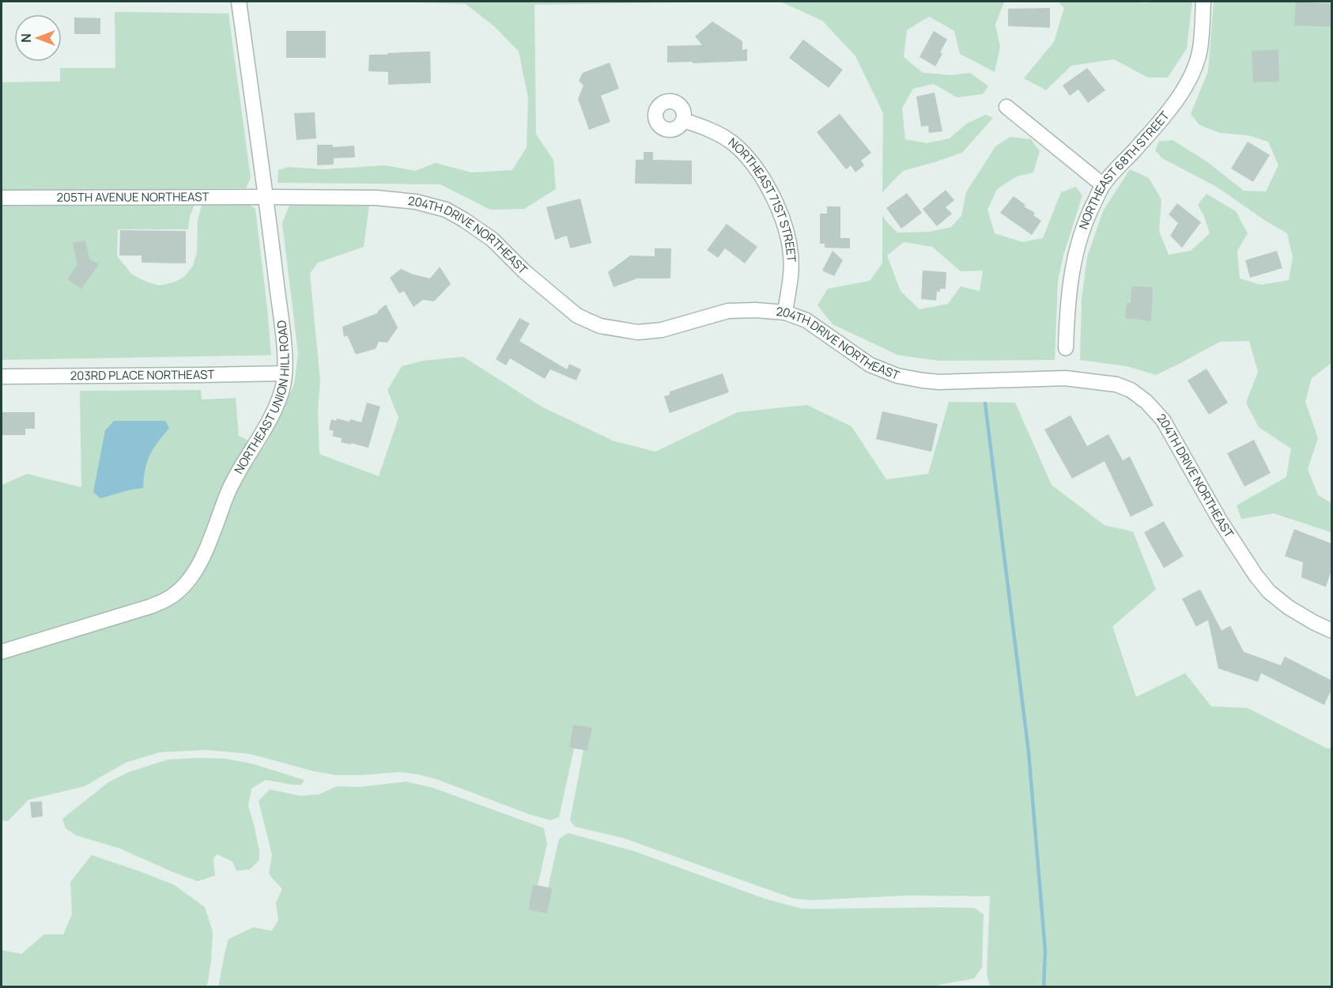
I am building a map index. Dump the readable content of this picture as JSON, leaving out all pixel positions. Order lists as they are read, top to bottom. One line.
{"streets":{"street":["NORTHEAST 68TH STREET","205TH AVENUE NORTHEAST","NORTHEAST 71ST STREET","204TH DRIVE NORTHEAST","203RD PLACE NORTHEAST","NORTHEAST UNION HILL ROAD"]},"crossings":[["205TH AVENUE NORTHEAST","204TH DRIVE NORTHEAST"],["205TH AVENUE NORTHEAST","NORTHEAST UNION HILL ROAD"],["NORTHEAST 71ST STREET","204TH DRIVE NORTHEAST"],["204TH DRIVE NORTHEAST","NORTHEAST UNION HILL ROAD"],["203RD PLACE NORTHEAST","NORTHEAST UNION HILL ROAD"]],"north":"left"}
